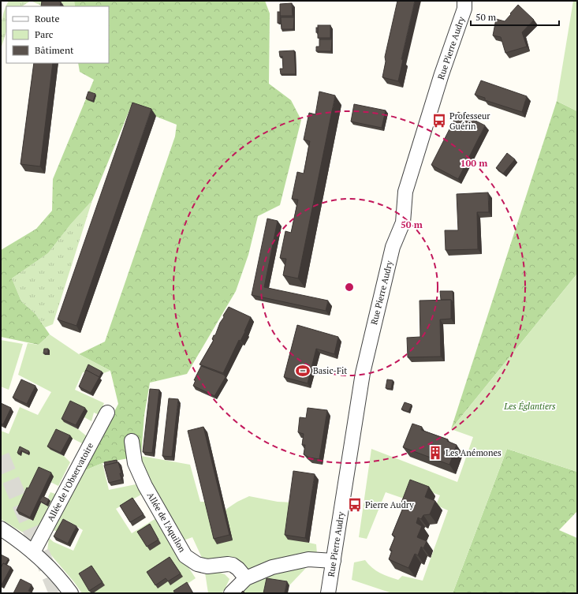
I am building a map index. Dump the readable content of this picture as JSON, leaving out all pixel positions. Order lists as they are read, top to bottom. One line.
{"streets":{"street":["Rue Pierre Audry","Allée de l'Observatoire","Allée de l'Aquilon"]},"parks":["Les Églantiers"],"places":{"bus stop":["Professeur Guérin","Pierre Audry"],"sports":["Basic-Fit"],"building":["Les Anémones"]},"legend":["Route","Parc","Bâtiment"],"scale_bar":"50 m","rings":["100 m","50 m"]}
